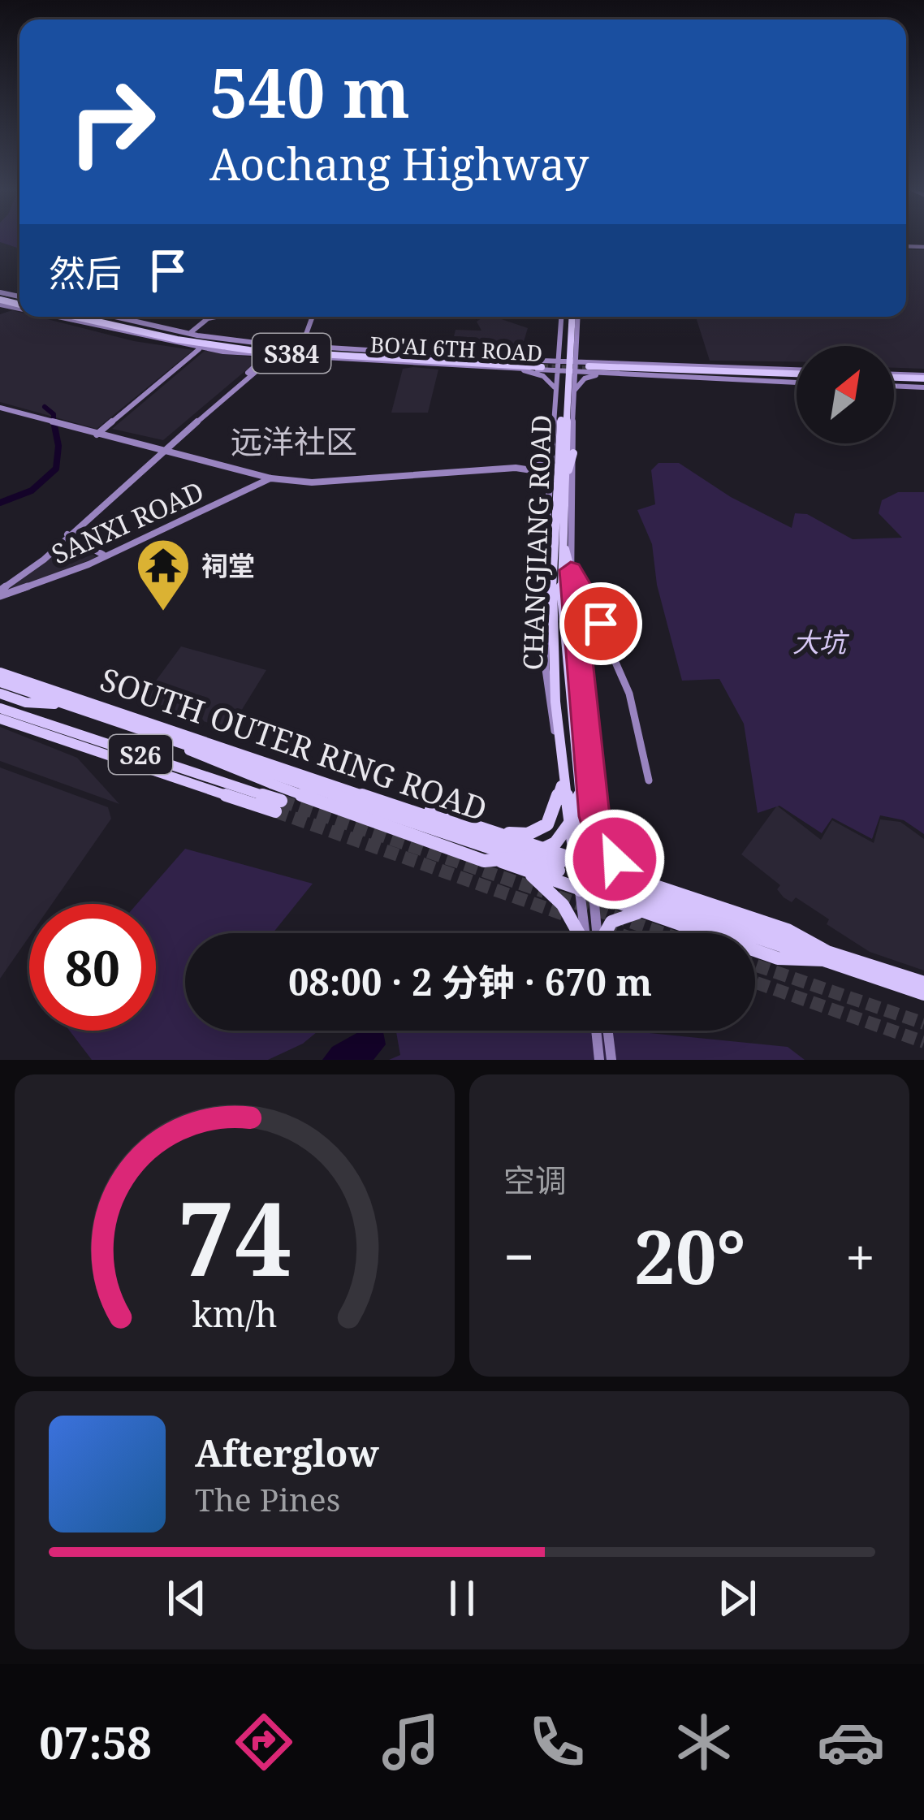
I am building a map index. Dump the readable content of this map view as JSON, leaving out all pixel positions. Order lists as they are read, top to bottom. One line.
{"streets":{"highway":["BO'AI 6TH ROAD","S384","CHANGJIANG ROAD","SOUTH OUTER RING ROAD","S26"],"street":["SANXI ROAD"]},"districts":["远洋社区"],"parks":["大坑"],"places":{"temple":["祠堂"]},"north":"top right","page":{"turn":["540 m","Aochang Highway"],"then":"然后","limit":"80","trip":"08:00 · 2 分钟 · 670 m","tile":"空调","heat":["−","20°","+"],"song":["Afterglow","The Pines"],"tabs":"07:58","gauge":["74","km/h"]}}
